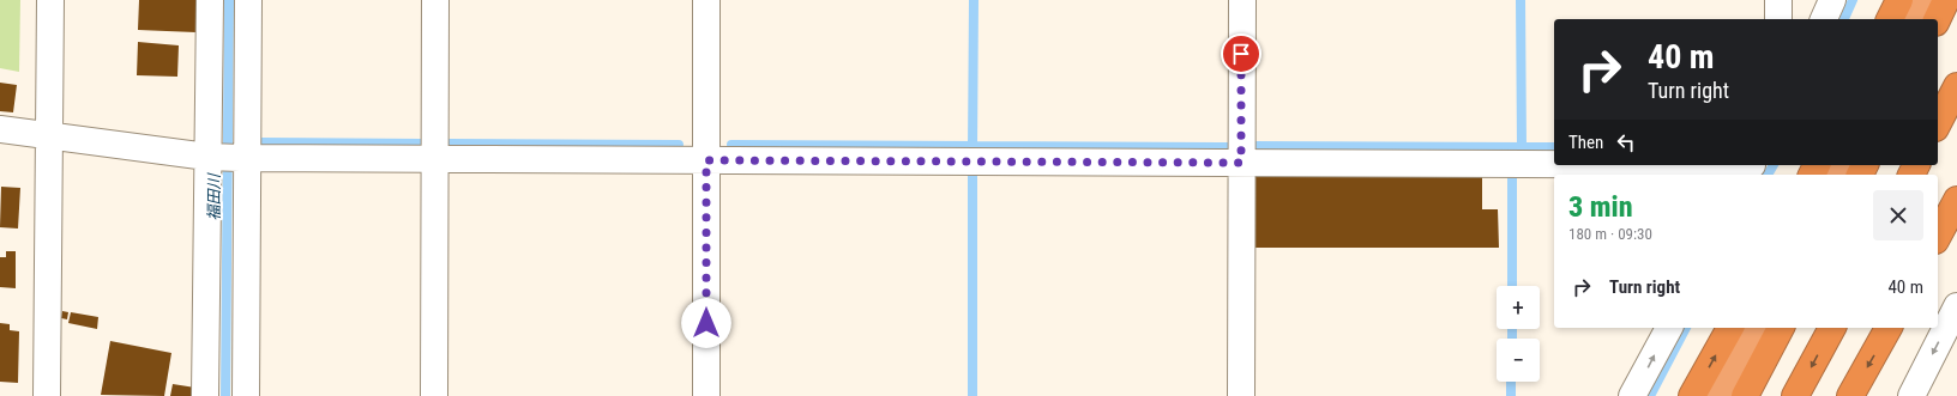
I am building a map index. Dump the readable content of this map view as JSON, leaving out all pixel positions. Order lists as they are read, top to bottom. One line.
{"water":["福田川"],"page":{"turn":["40 m","Turn right"],"then":"Then","heading":["3 min","180 m · 09:30"],"list":[{"name":"Turn right","value":"40 m"}],"map_buttons":["+","−"]}}
